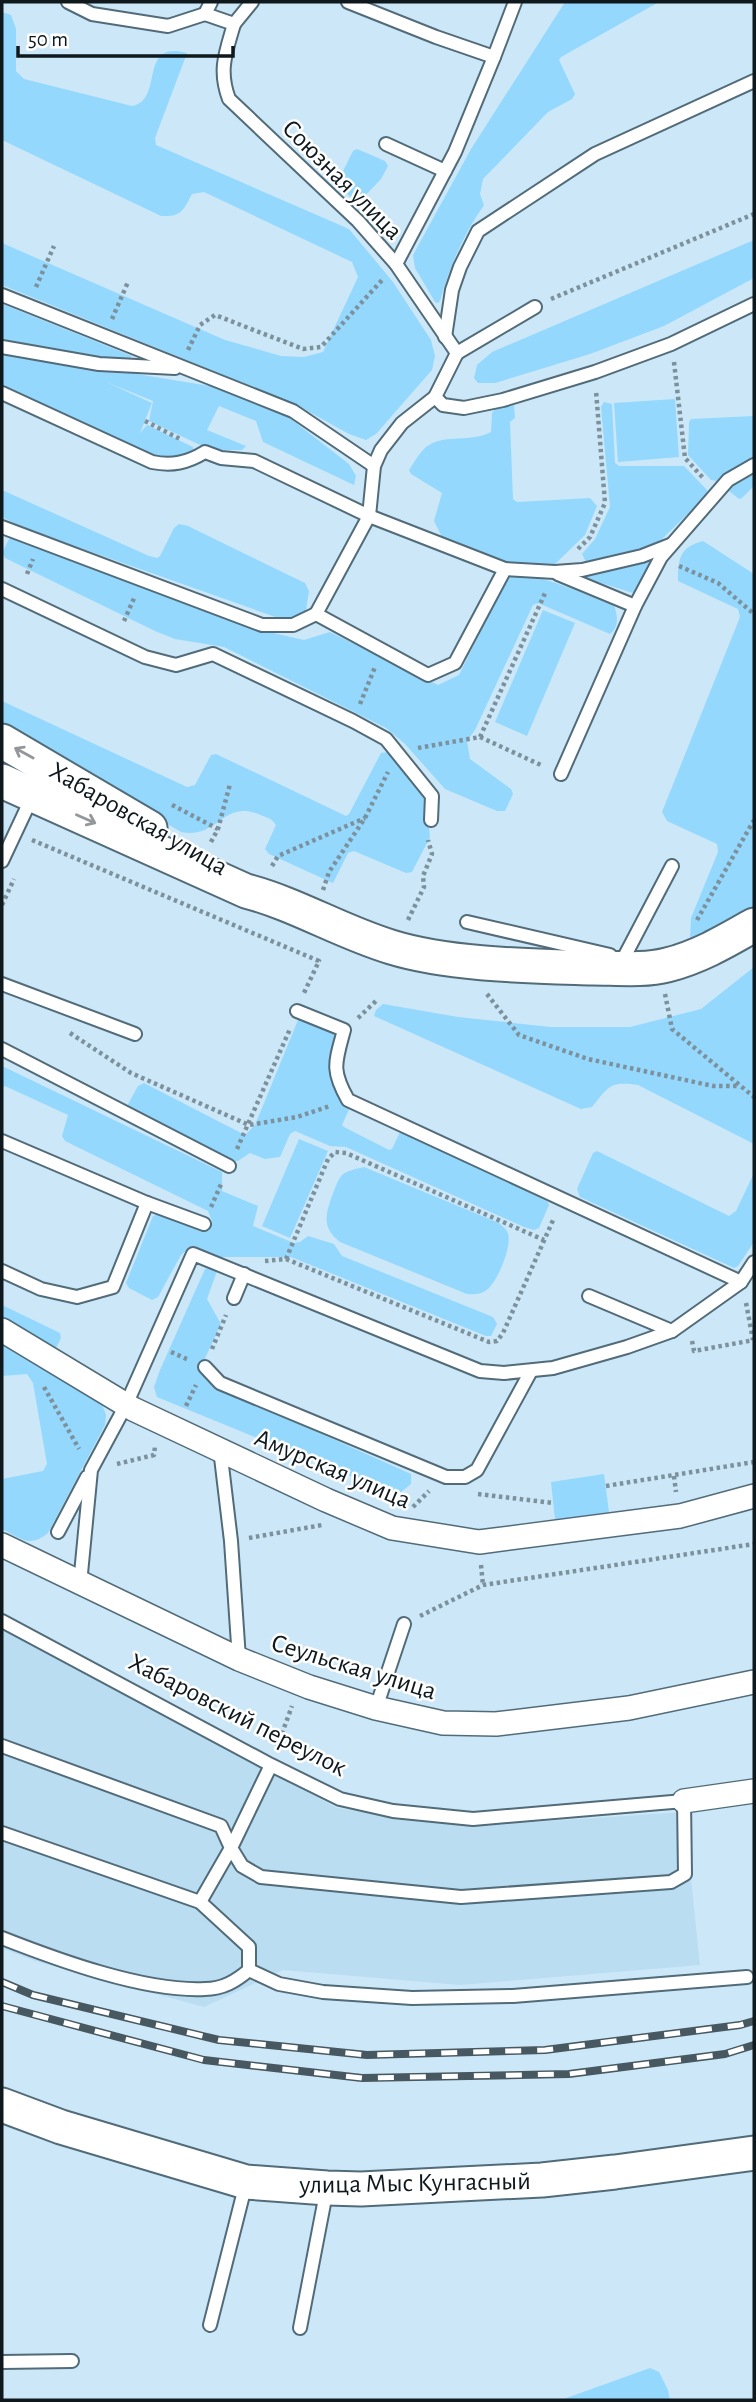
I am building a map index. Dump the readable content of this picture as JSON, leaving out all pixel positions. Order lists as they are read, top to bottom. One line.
{"streets":{"main road":["Хабаровская улица","улица Мыс Кунгасный"],"street":["Амурская улица","Сеульская улица","Хабаровский переулок"],"lane":["Союзная улица"]},"scale_bar":"50 m"}
